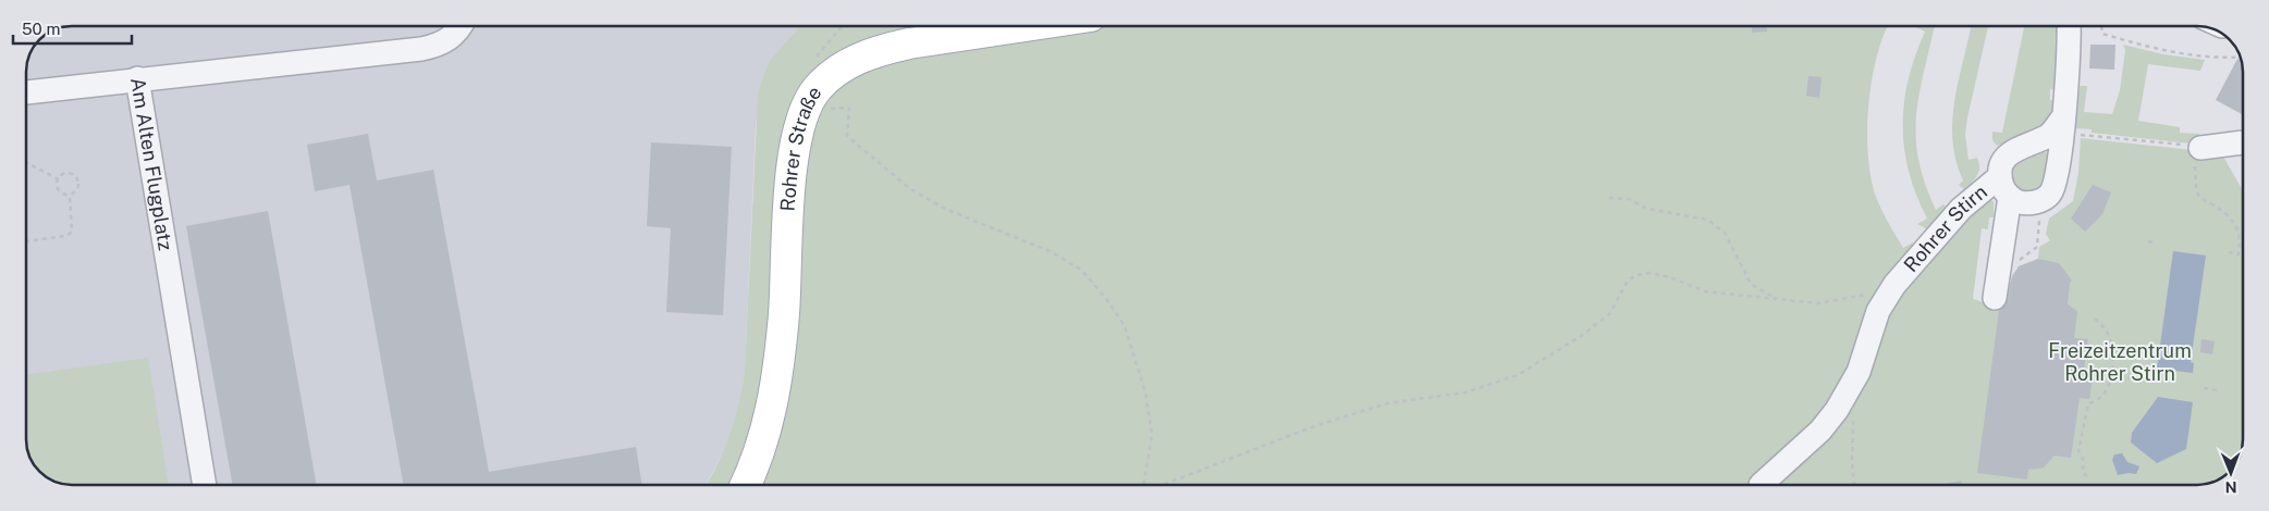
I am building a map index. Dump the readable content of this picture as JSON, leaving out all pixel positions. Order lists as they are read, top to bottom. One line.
{"streets":{"main road":["Rohrer Straße"],"street":["Am Alten Flugplatz","Rohrer Stirn"]},"parks":["Freizeitzentrum Rohrer Stirn"],"scale_bar":"50 m","north":"bottom"}
